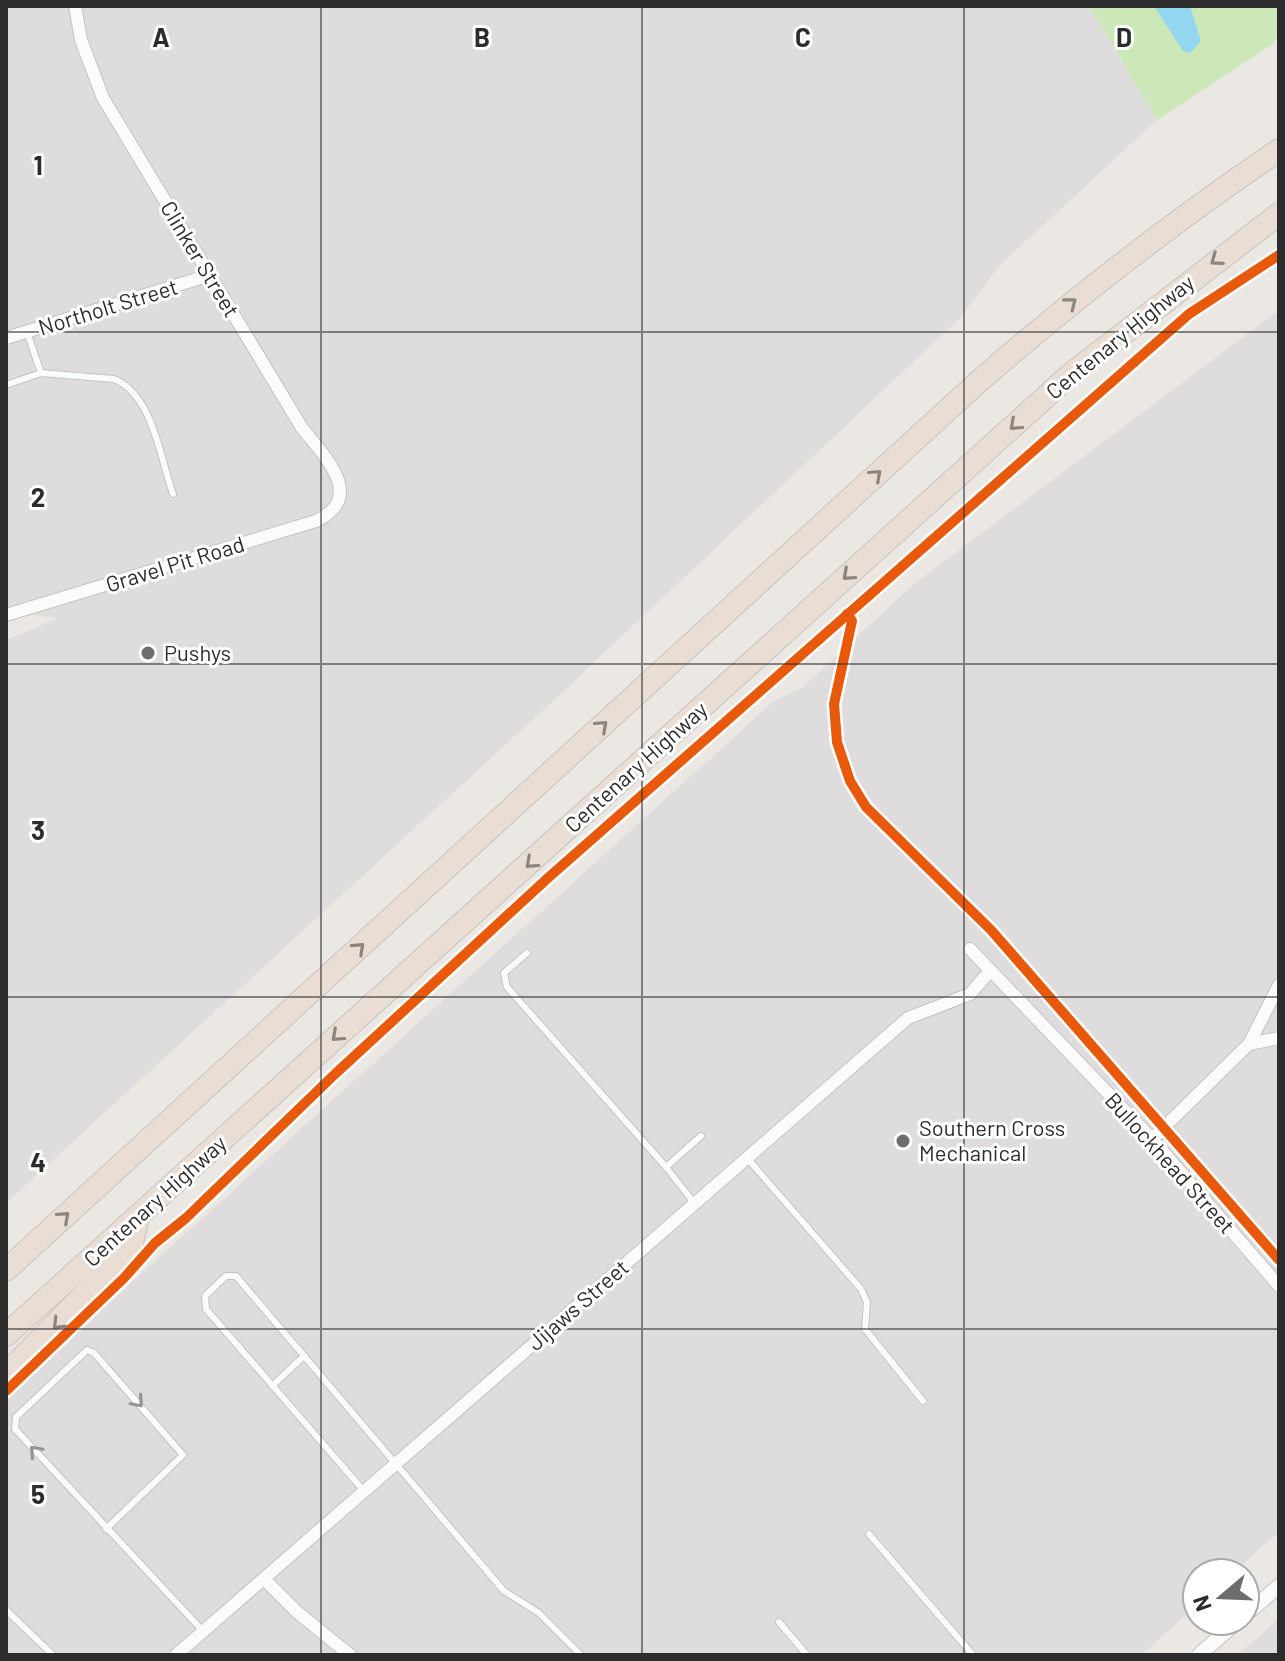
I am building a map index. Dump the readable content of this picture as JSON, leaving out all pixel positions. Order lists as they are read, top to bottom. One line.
{"streets":{"highway":["Centenary Highway"],"street":["Clinker Street","Northolt Street","Gravel Pit Road","Bullockhead Street","Jijaws Street"]},"crossings":[["Clinker Street","Northolt Street"],["Clinker Street","Gravel Pit Road"],["Bullockhead Street","Jijaws Street"]],"places":["Pushys","Southern Cross Mechanical"],"north":"left","grid":{"columns":["A","B","C","D"],"rows":["1","2","3","4","5"]}}
